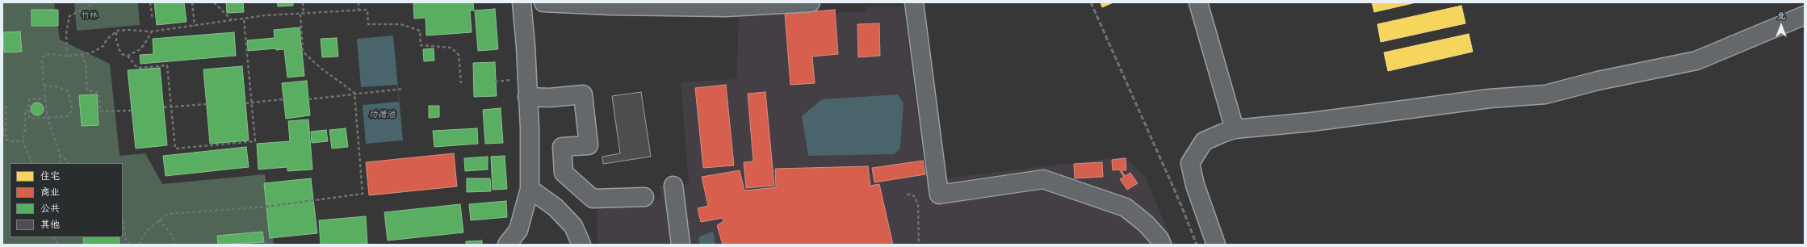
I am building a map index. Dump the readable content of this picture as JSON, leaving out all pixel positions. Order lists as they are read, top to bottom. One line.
{"water":["功德池"],"parks":["竹林"],"legend":["住宅","商业","公共","其他"],"north":"top"}
